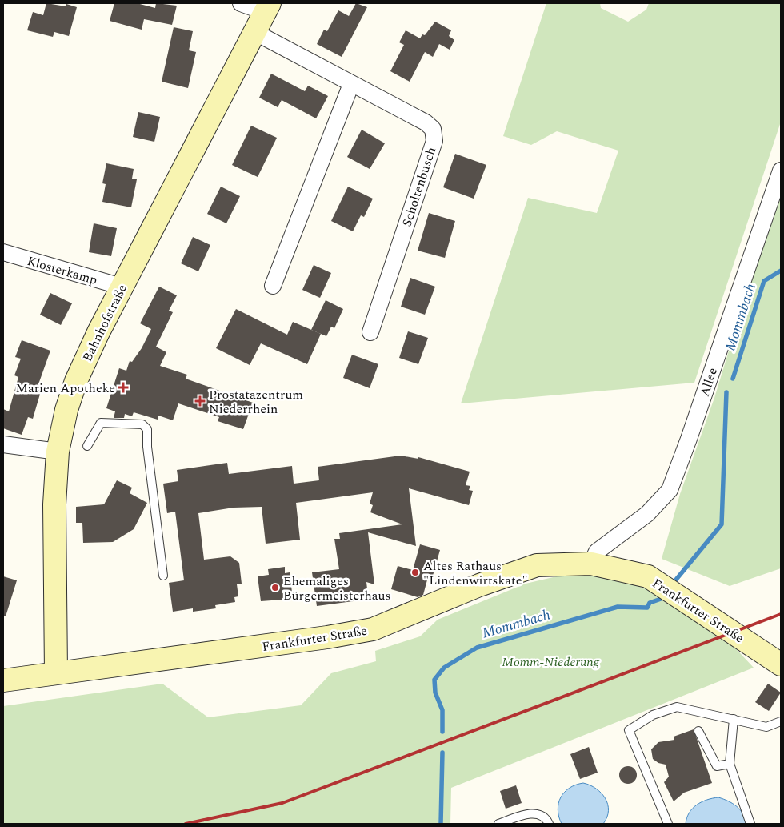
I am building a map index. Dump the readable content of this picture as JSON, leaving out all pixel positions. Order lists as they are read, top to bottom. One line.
{"streets":{"main road":["Bahnhofstraße","Frankfurter Straße"],"street":["Scholtenbusch","Klosterkamp","Allee"]},"crossings":[["Scholtenbusch","Bahnhofstraße"],["Klosterkamp","Bahnhofstraße"],["Bahnhofstraße","Frankfurter Straße"],["Allee","Frankfurter Straße"]],"water":["Mommbach"],"parks":["Momm-Niederung"],"places":{"health":["Marien Apotheke","Prostatazentrum Niederrhein"],"other":["Altes Rathaus \"Lindenwirtskate\"","Ehemaliges Bürgermeisterhaus"]}}
